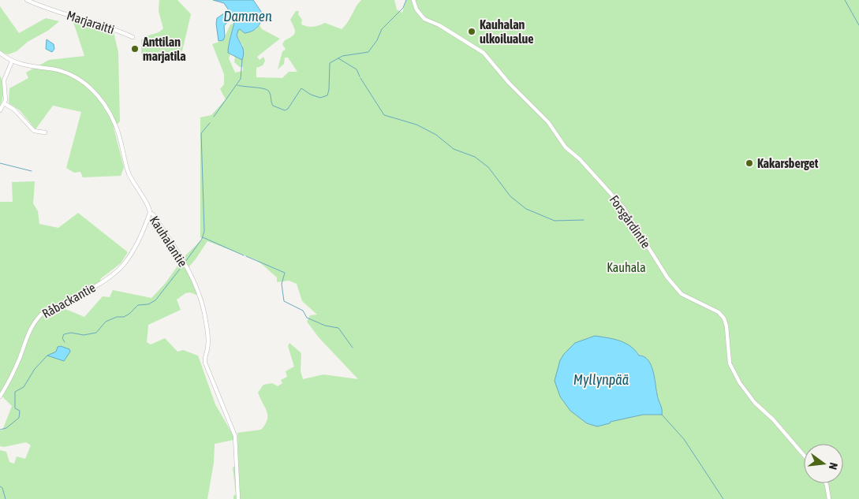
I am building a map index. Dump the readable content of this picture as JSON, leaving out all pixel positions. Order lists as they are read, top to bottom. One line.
{"streets":{"street":["Marjaraitti","Forsgårdintie","Kauhalantie","Råbackantie"]},"crossings":[["Kauhalantie","Råbackantie"]],"water":["Dammen","Myllynpää"],"parks":["Kauhala"],"places":["Kauhalan ulkoilualue","Anttilan marjatila","Kakarsberget"],"north":"right"}
